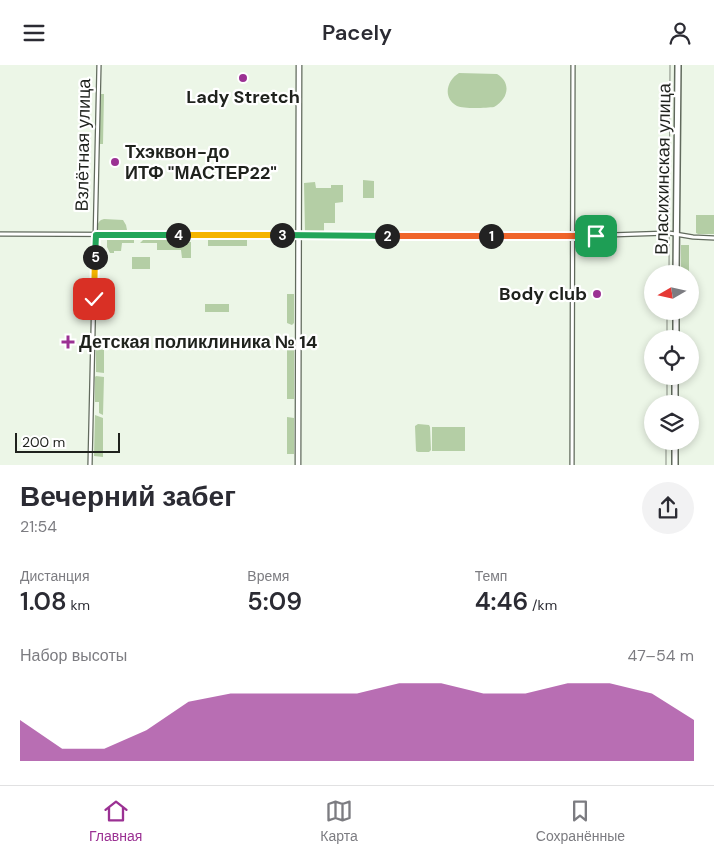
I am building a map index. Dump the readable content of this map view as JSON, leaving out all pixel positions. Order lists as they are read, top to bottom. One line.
{"streets":{"highway":["Власихинская улица"],"street":["Взлётная улица"]},"places":{"other":["Lady Stretch","Тхэквон-до ИТФ \"МАСТЕР22\"","Body club"],"health":["Детская поликлиника № 14"]},"scale_bar":"200 m","north":"left","page":{"header":"Pacely","pins":["3","4","1","2","5"],"scale":"200 m","heading":["Вечерний забег","21:54"],"stats":[["Дистанция","1.08 km"],["Время","5:09"],["Темп","4:46 /km"]],"chart":["Набор высоты","47–54 m"],"tabs":["Главная","Карта","Сохранённые"]}}
